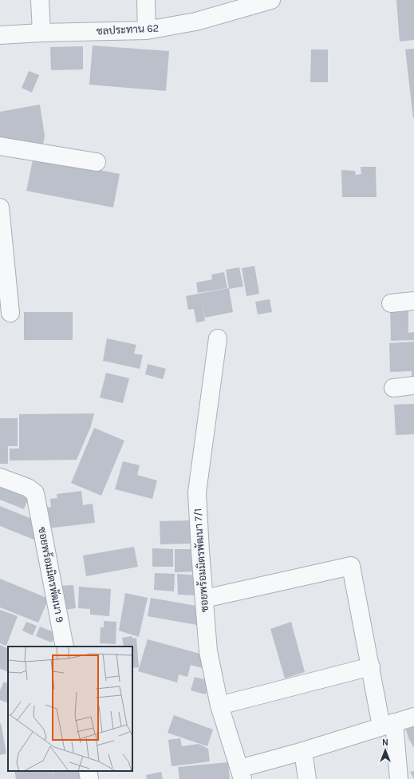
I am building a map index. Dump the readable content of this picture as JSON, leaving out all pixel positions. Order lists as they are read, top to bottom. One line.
{"streets":{"street":["ชลประทาน 62","ซอยพร้อมมิตรพัฒนา 7/1","ซอยพร้อมมิตรพัฒนา 9"]},"north":"top"}
